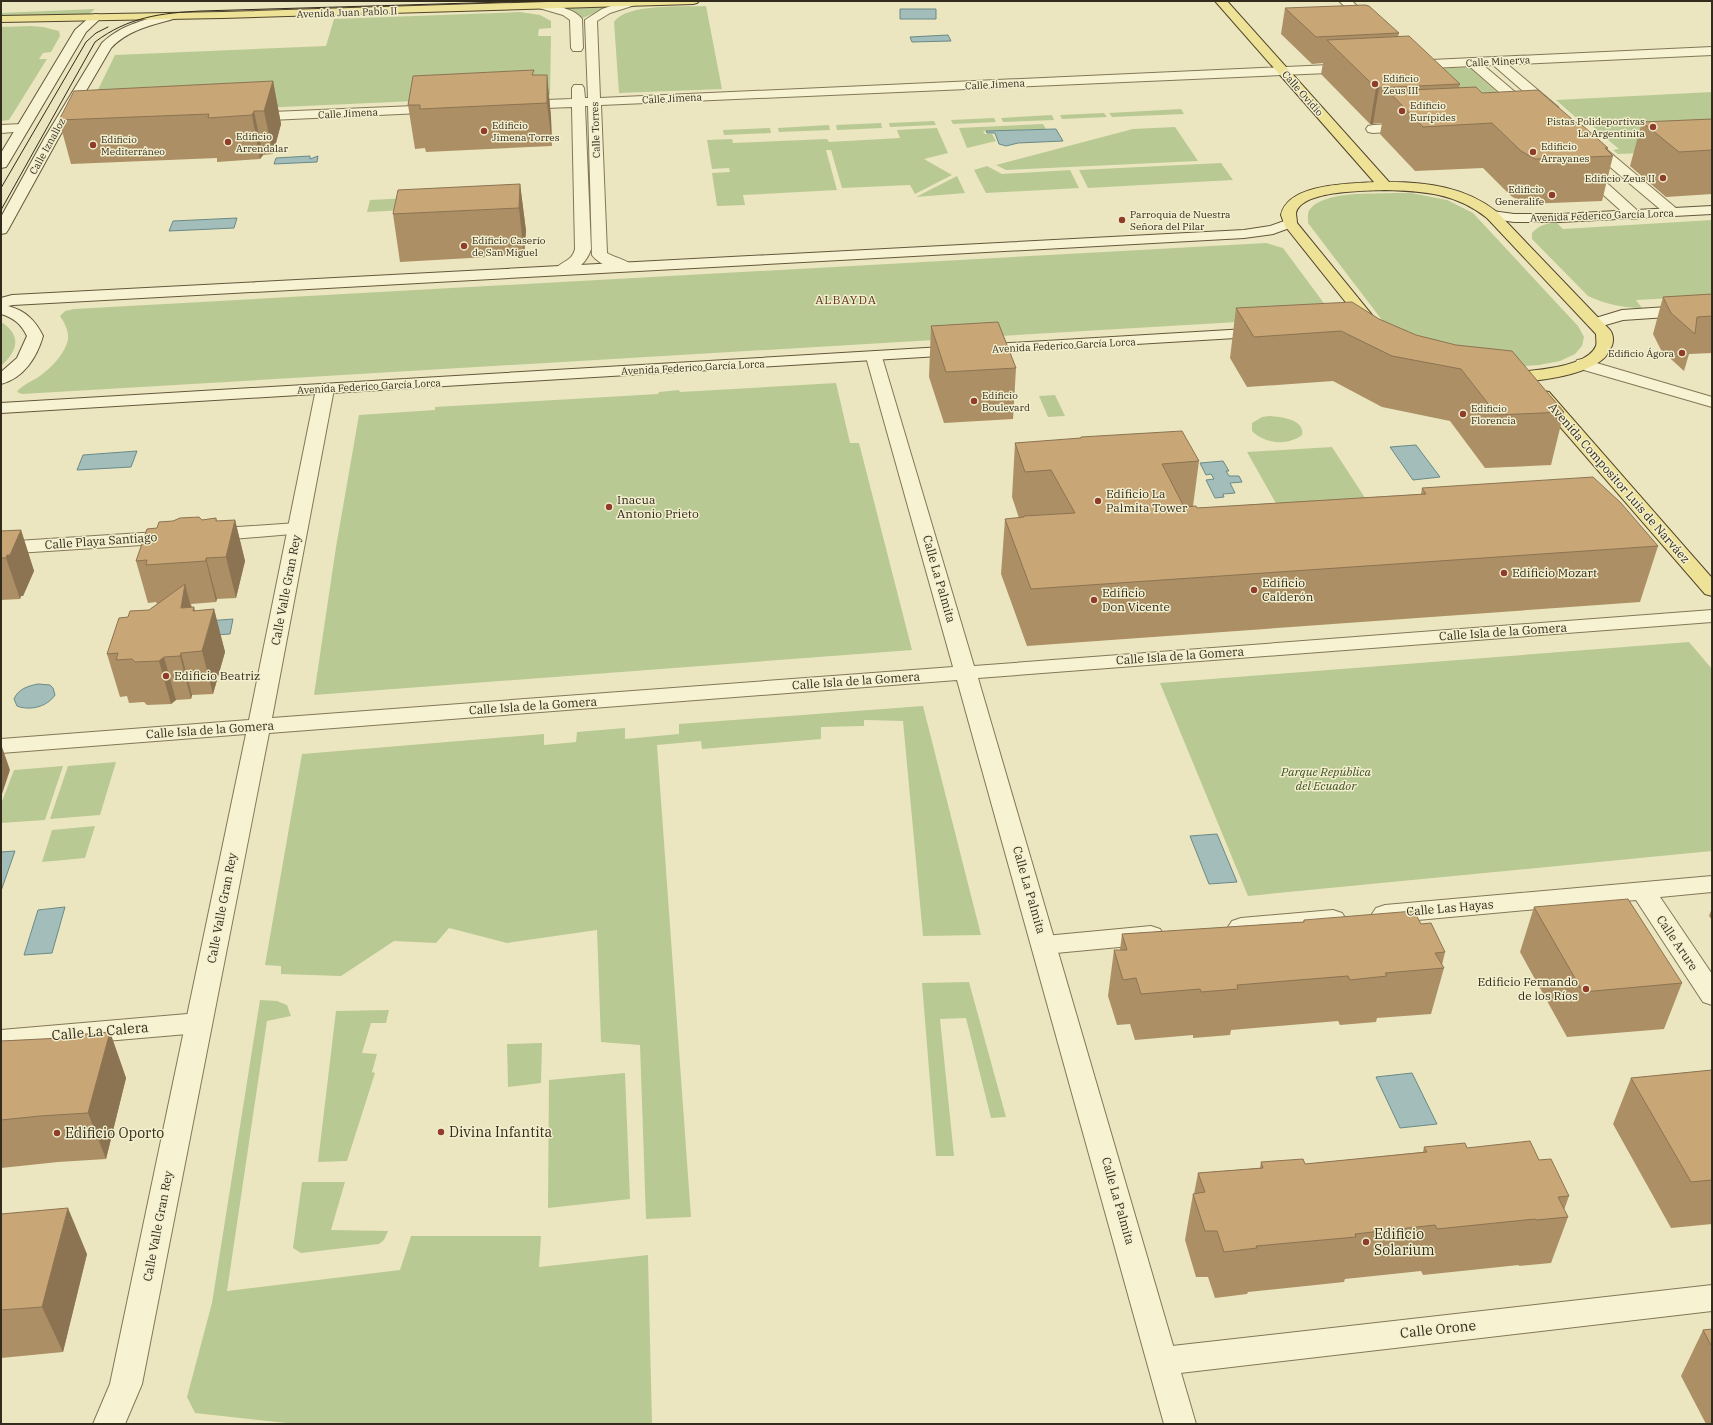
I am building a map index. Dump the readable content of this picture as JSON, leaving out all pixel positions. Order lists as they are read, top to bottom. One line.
{"streets":{"main road":["Avenida Juan Pablo II","Calle Ovidio","Avenida Compositor Luis de Narváez"],"street":["Calle Minerva","Calle Jimena","Calle Torres","Calle Iznalloz","Avenida Federico García Lorca","Calle Playa Santiago","Calle La Palmita","Calle Valle Gran Rey","Calle Isla de la Gomera","Calle Las Hayas","Calle Arure","Calle La Calera","Calle Orone"]},"crossings":[["Avenida Juan Pablo II","Calle Torres"],["Avenida Juan Pablo II","Calle Iznalloz"],["Calle Jimena","Calle Ovidio"],["Calle Jimena","Calle Torres"],["Avenida Federico García Lorca","Calle La Palmita"],["Avenida Federico García Lorca","Calle Valle Gran Rey"],["Calle Playa Santiago","Calle Valle Gran Rey"],["Calle La Palmita","Calle Isla de la Gomera"],["Calle La Palmita","Calle Orone"],["Calle Valle Gran Rey","Calle Isla de la Gomera"],["Calle Valle Gran Rey","Calle La Calera"],["Calle Las Hayas","Calle Arure"]],"districts":["ALBAYDA"],"parks":["Parque República del Ecuador"],"places":["Edificio Zeus III","Edificio Eurípides","Pistas Polideportivas La Argentinita","Edificio Jimena Torres","Edificio Arrendalar","Edificio Mediterráneo","Edificio Arrayanes","Edificio Zeus II","Edificio Generalife","Parroquia de Nuestra Señora del Pilar","Edificio Caserío de San Miguel","Edificio Ágora","Edificio Boulevard","Edificio Florencia","Edificio La Palmita Tower","Inacua Antonio Prieto","Edificio Mozart","Edificio Calderón","Edificio Don Vicente","Edificio Beatriz","Edificio Fernando de los Ríos","Divina Infantita","Edificio Oporto","Edificio Solarium"]}
